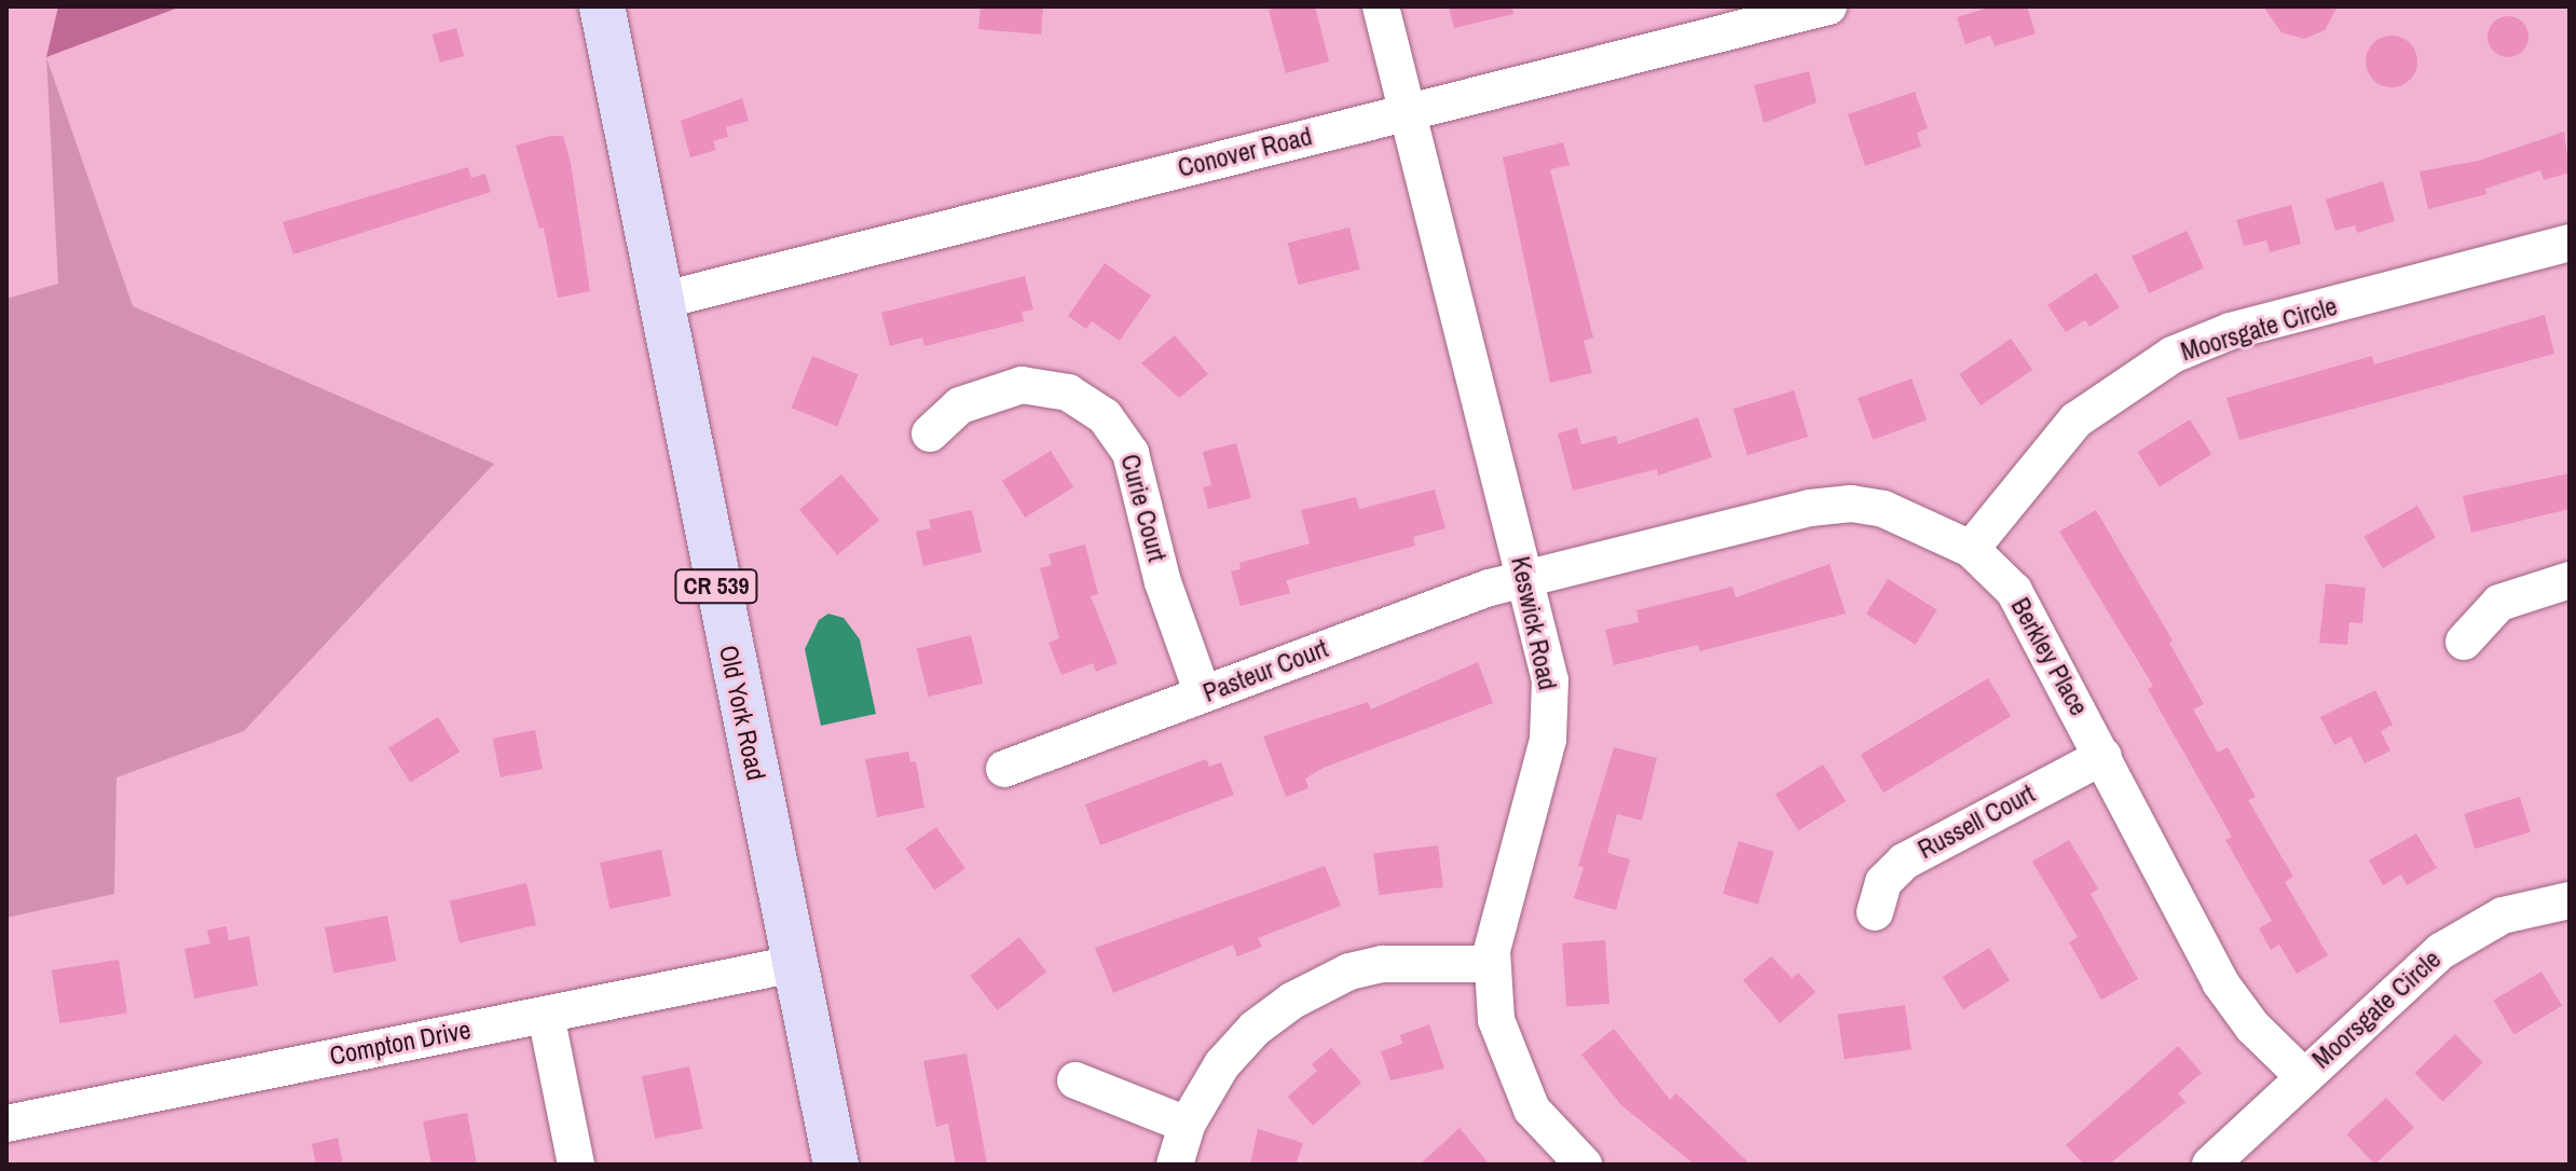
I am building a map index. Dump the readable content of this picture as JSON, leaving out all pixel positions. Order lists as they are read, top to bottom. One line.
{"streets":{"main road":["CR 539","Old York Road"],"street":["Conover Road","Moorsgate Circle","Curie Court","Keswick Road","Berkley Place","Pasteur Court","Russell Court","Compton Drive"]},"crossings":[["Conover Road","Keswick Road"],["Conover Road","Old York Road"],["Moorsgate Circle","Berkley Place"],["Curie Court","Pasteur Court"],["Keswick Road","Berkley Place"],["Keswick Road","Pasteur Court"],["Berkley Place","Pasteur Court"],["Berkley Place","Russell Court"],["Old York Road","Compton Drive"]]}
